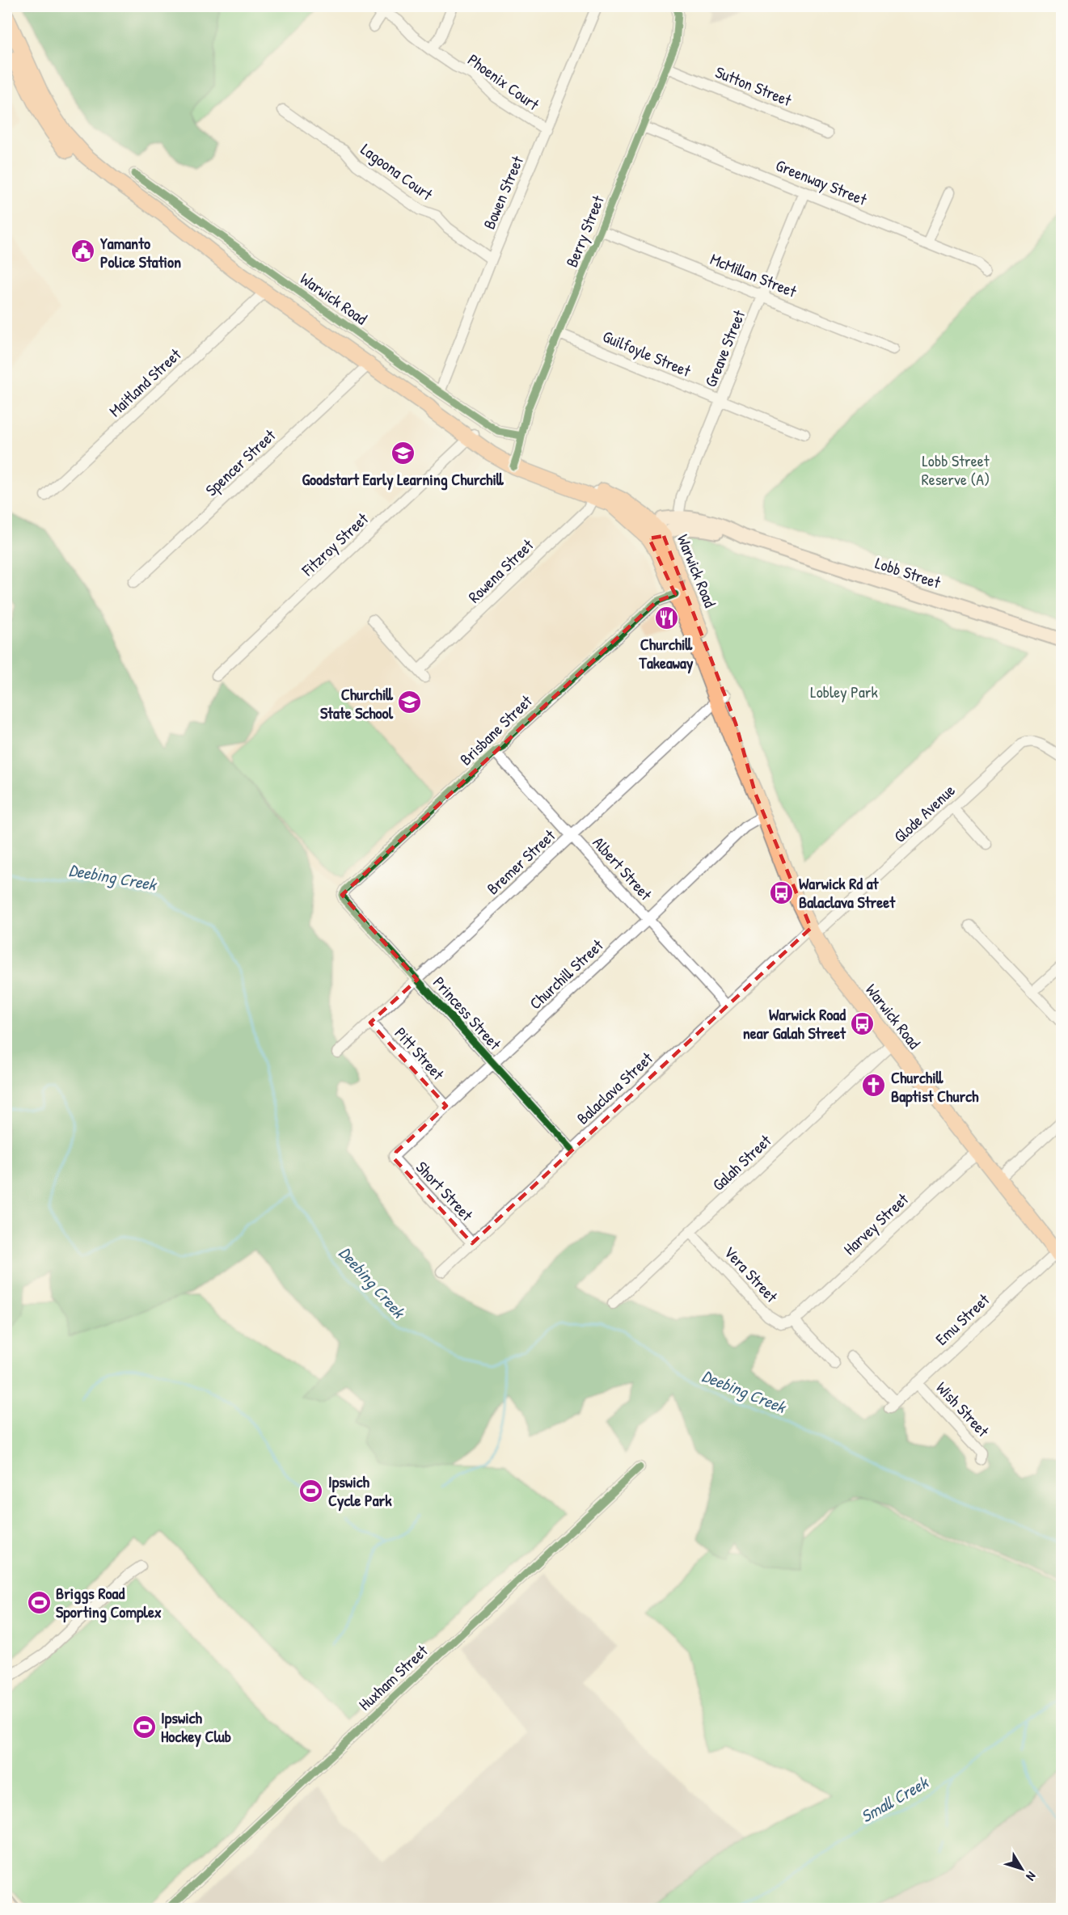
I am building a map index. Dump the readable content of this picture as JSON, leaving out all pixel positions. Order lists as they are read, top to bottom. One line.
{"streets":{"main road":["Warwick Road","Lobb Street"],"street":["Phoenix Court","Sutton Street","Lagoona Court","Greenway Street","Bowen Street","Berry Street","McMillan Street","Greave Street","Guilfoyle Street","Maitland Street","Spencer Street","Fitzroy Street","Rowena Street","Brisbane Street","Glode Avenue","Bremer Street","Albert Street","Churchill Street","Princess Street","Pitt Street","Balaclava Street","Galah Street","Short Street","Harvey Street","Vera Street","Emu Street","Wish Street","Huxham Street"]},"crossings":[["Phoenix Court","Bowen Street"],["Sutton Street","Berry Street"],["Lagoona Court","Bowen Street"],["Greenway Street","Berry Street"],["Greenway Street","Greave Street"],["Bowen Street","Warwick Road"],["Berry Street","McMillan Street"],["Berry Street","Warwick Road"],["Berry Street","Guilfoyle Street"],["McMillan Street","Greave Street"],["Warwick Road","Maitland Street"],["Warwick Road","Spencer Street"],["Warwick Road","Fitzroy Street"],["Warwick Road","Rowena Street"],["Warwick Road","Lobb Street"],["Warwick Road","Brisbane Street"],["Warwick Road","Glode Avenue"],["Warwick Road","Bremer Street"],["Warwick Road","Churchill Street"],["Warwick Road","Balaclava Street"],["Warwick Road","Galah Street"],["Warwick Road","Harvey Street"],["Warwick Road","Emu Street"],["Greave Street","Guilfoyle Street"],["Greave Street","Lobb Street"],["Brisbane Street","Albert Street"],["Brisbane Street","Princess Street"],["Glode Avenue","Balaclava Street"],["Bremer Street","Albert Street"],["Bremer Street","Princess Street"],["Bremer Street","Pitt Street"],["Albert Street","Churchill Street"],["Albert Street","Balaclava Street"],["Churchill Street","Princess Street"],["Churchill Street","Pitt Street"],["Churchill Street","Short Street"],["Princess Street","Balaclava Street"],["Balaclava Street","Short Street"],["Galah Street","Vera Street"],["Harvey Street","Vera Street"],["Emu Street","Wish Street"]],"water":["Deebing Creek","Small Creek"],"parks":["Lobb Street Reserve (A)","Lobley Park"],"places":{"public building":["Yamanto Police Station"],"school or university":["Goodstart Early Learning Churchill","Churchill State School"],"restaurant":["Churchill Takeaway"],"bus stop":["Warwick Rd at Balaclava Street","Warwick Road near Galah Street"],"church":["Churchill Baptist Church"],"sports":["Ipswich Cycle Park","Briggs Road Sporting Complex","Ipswich Hockey Club"]},"north":"bottom right"}
